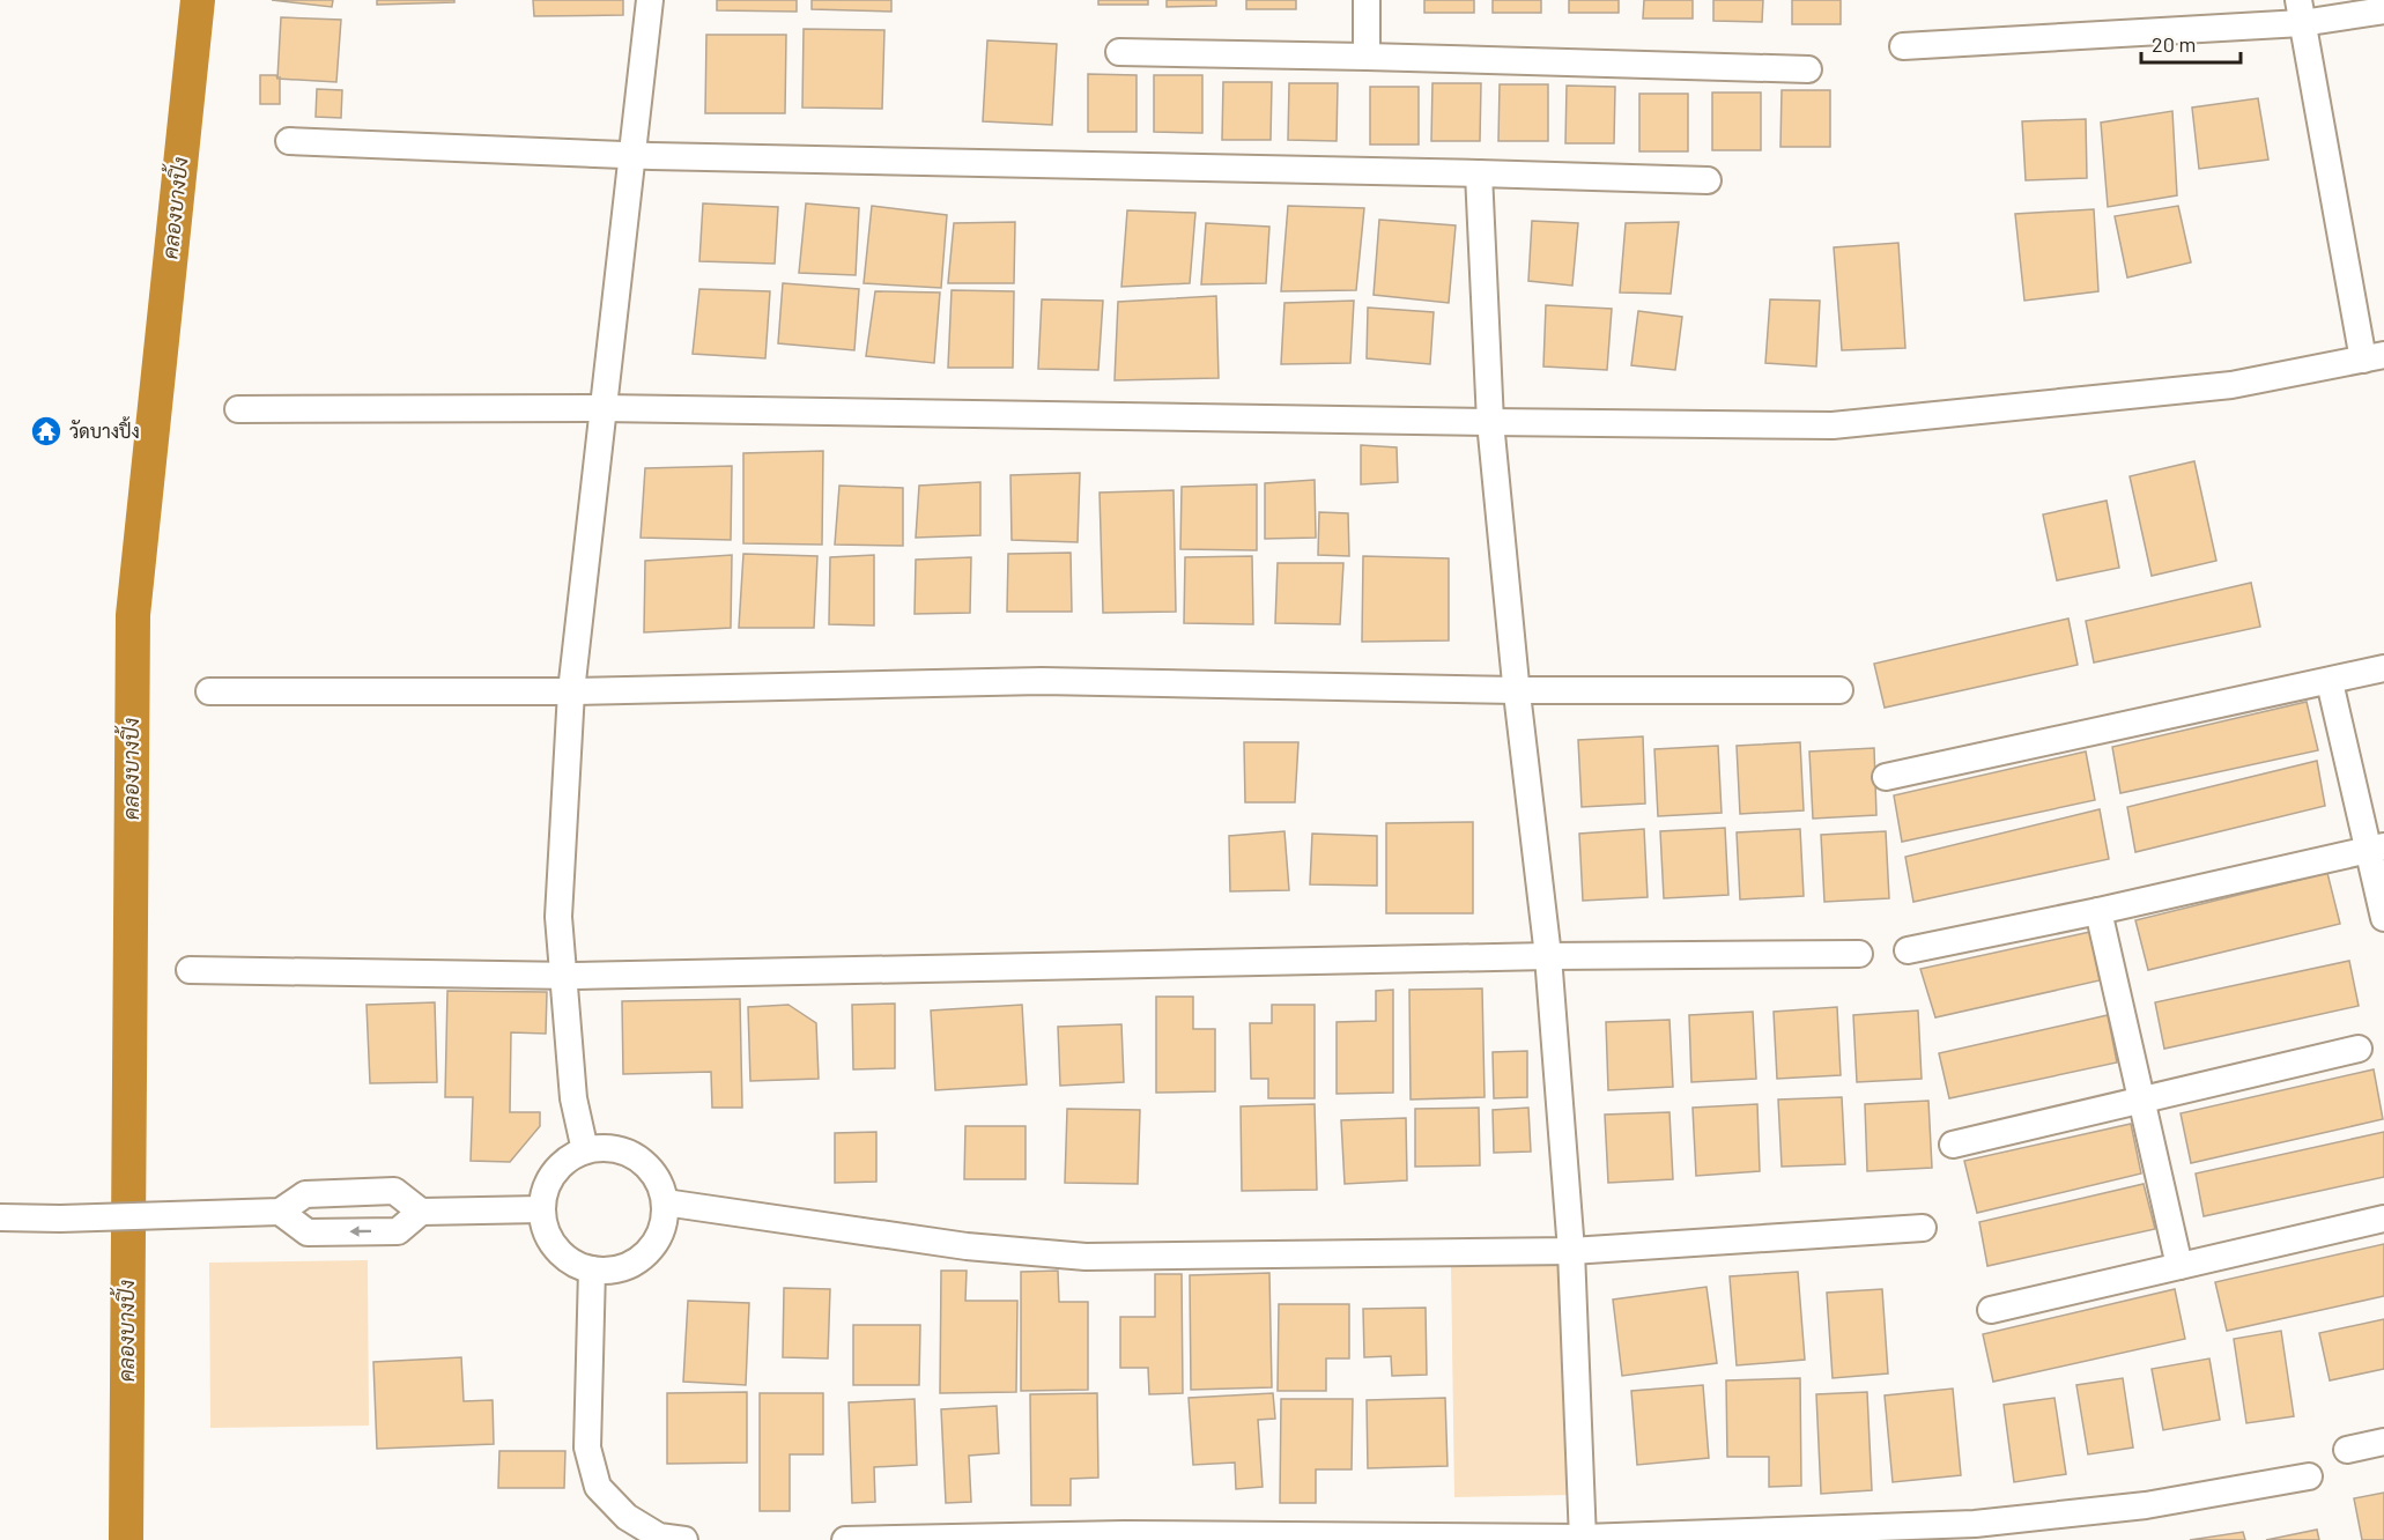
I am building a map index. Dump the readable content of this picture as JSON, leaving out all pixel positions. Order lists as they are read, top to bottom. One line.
{"water":["คลองบางปิ้ง"],"places":{"temple":["วัดบางปิ้ง"]},"scale_bar":"20 m"}
